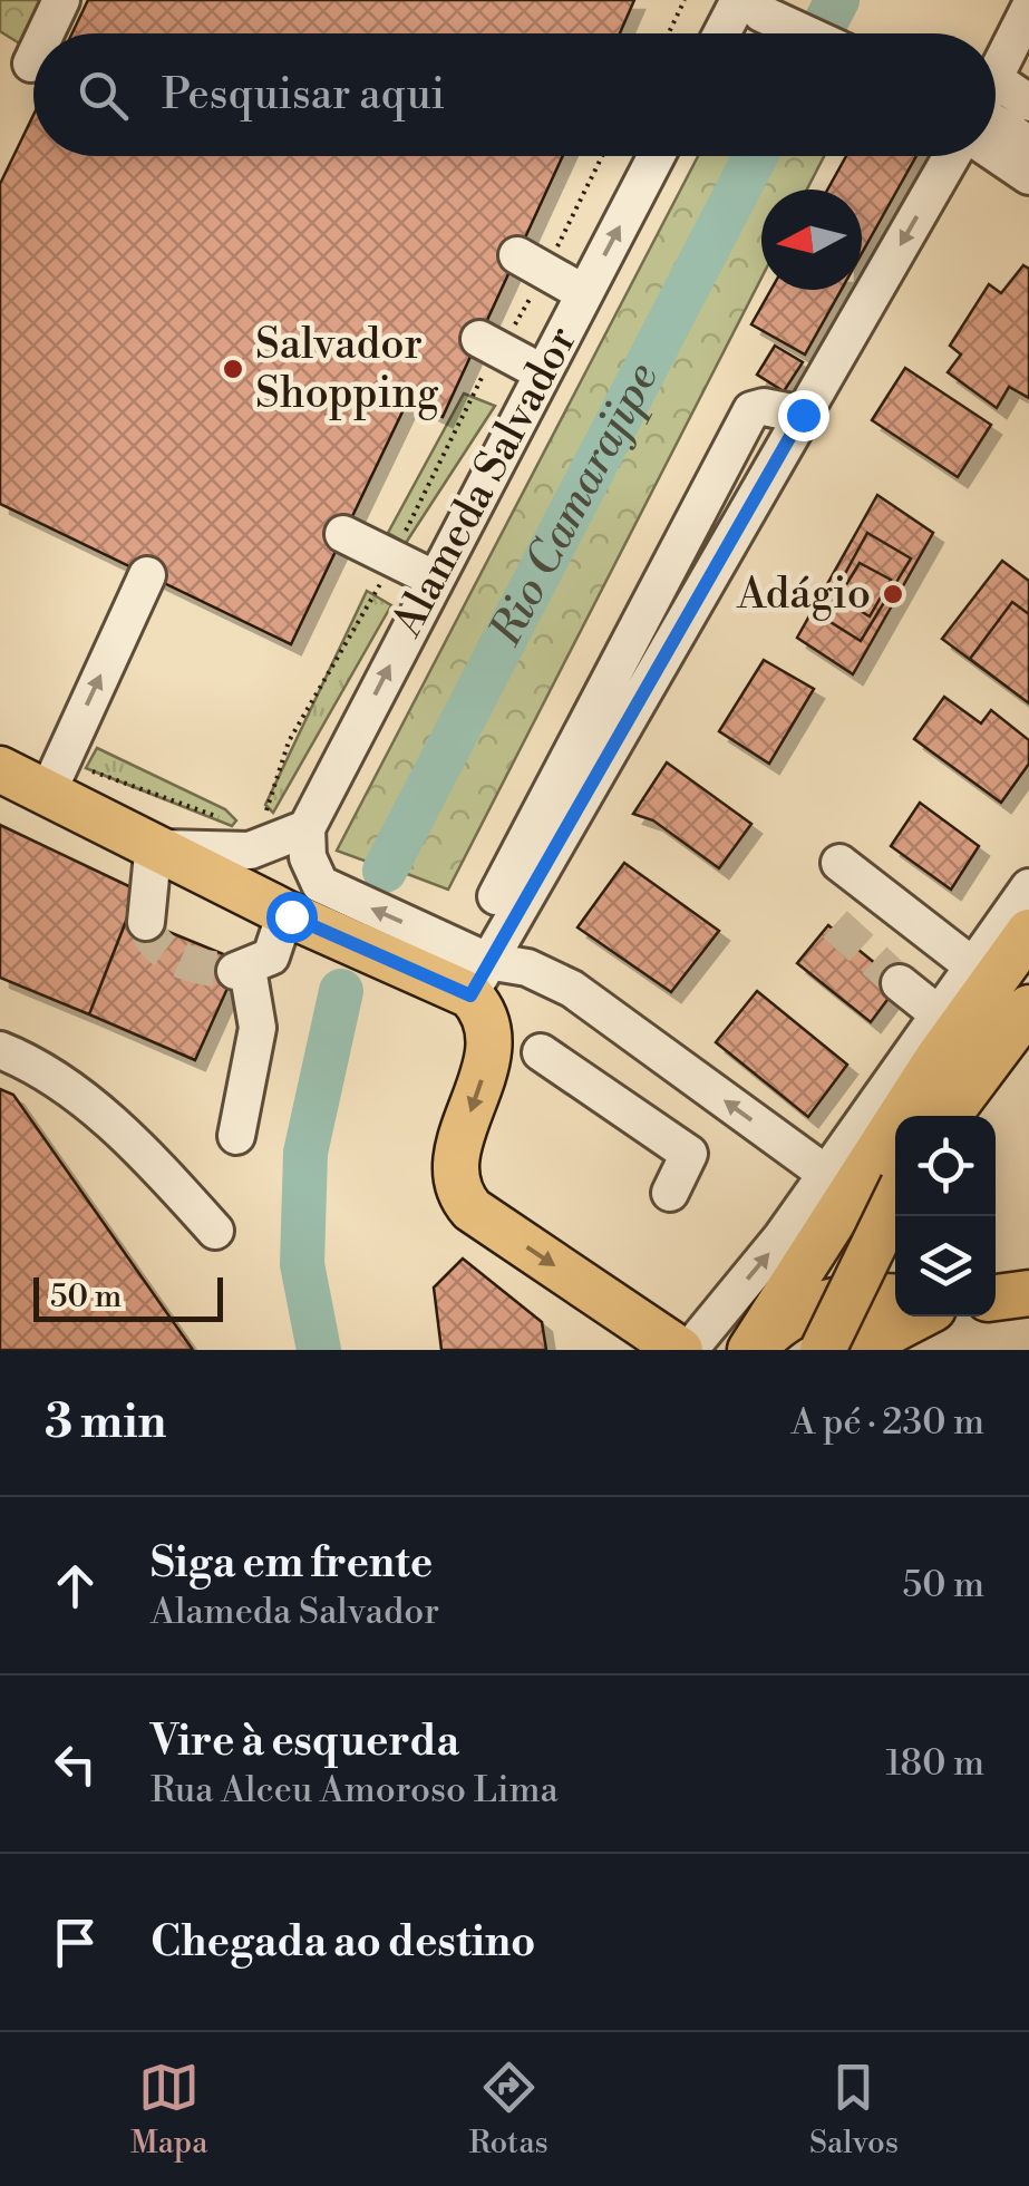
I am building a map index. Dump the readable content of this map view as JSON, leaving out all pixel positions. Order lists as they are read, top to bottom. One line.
{"streets":{"street":["Alameda Salvador"]},"water":["Rio Camarajipe"],"places":["Salvador Shopping","Adágio"],"scale_bar":"50 m","north":"left","page":{"search":"Pesquisar aqui","scale":"50 m","heading":["3 min","A pé · 230 m"],"list":[["Siga em frente","Alameda Salvador","50 m"],["Vire à esquerda","Rua Alceu Amoroso Lima","180 m"],"Chegada ao destino"],"nav":["Mapa","Rotas","Salvos"]}}
